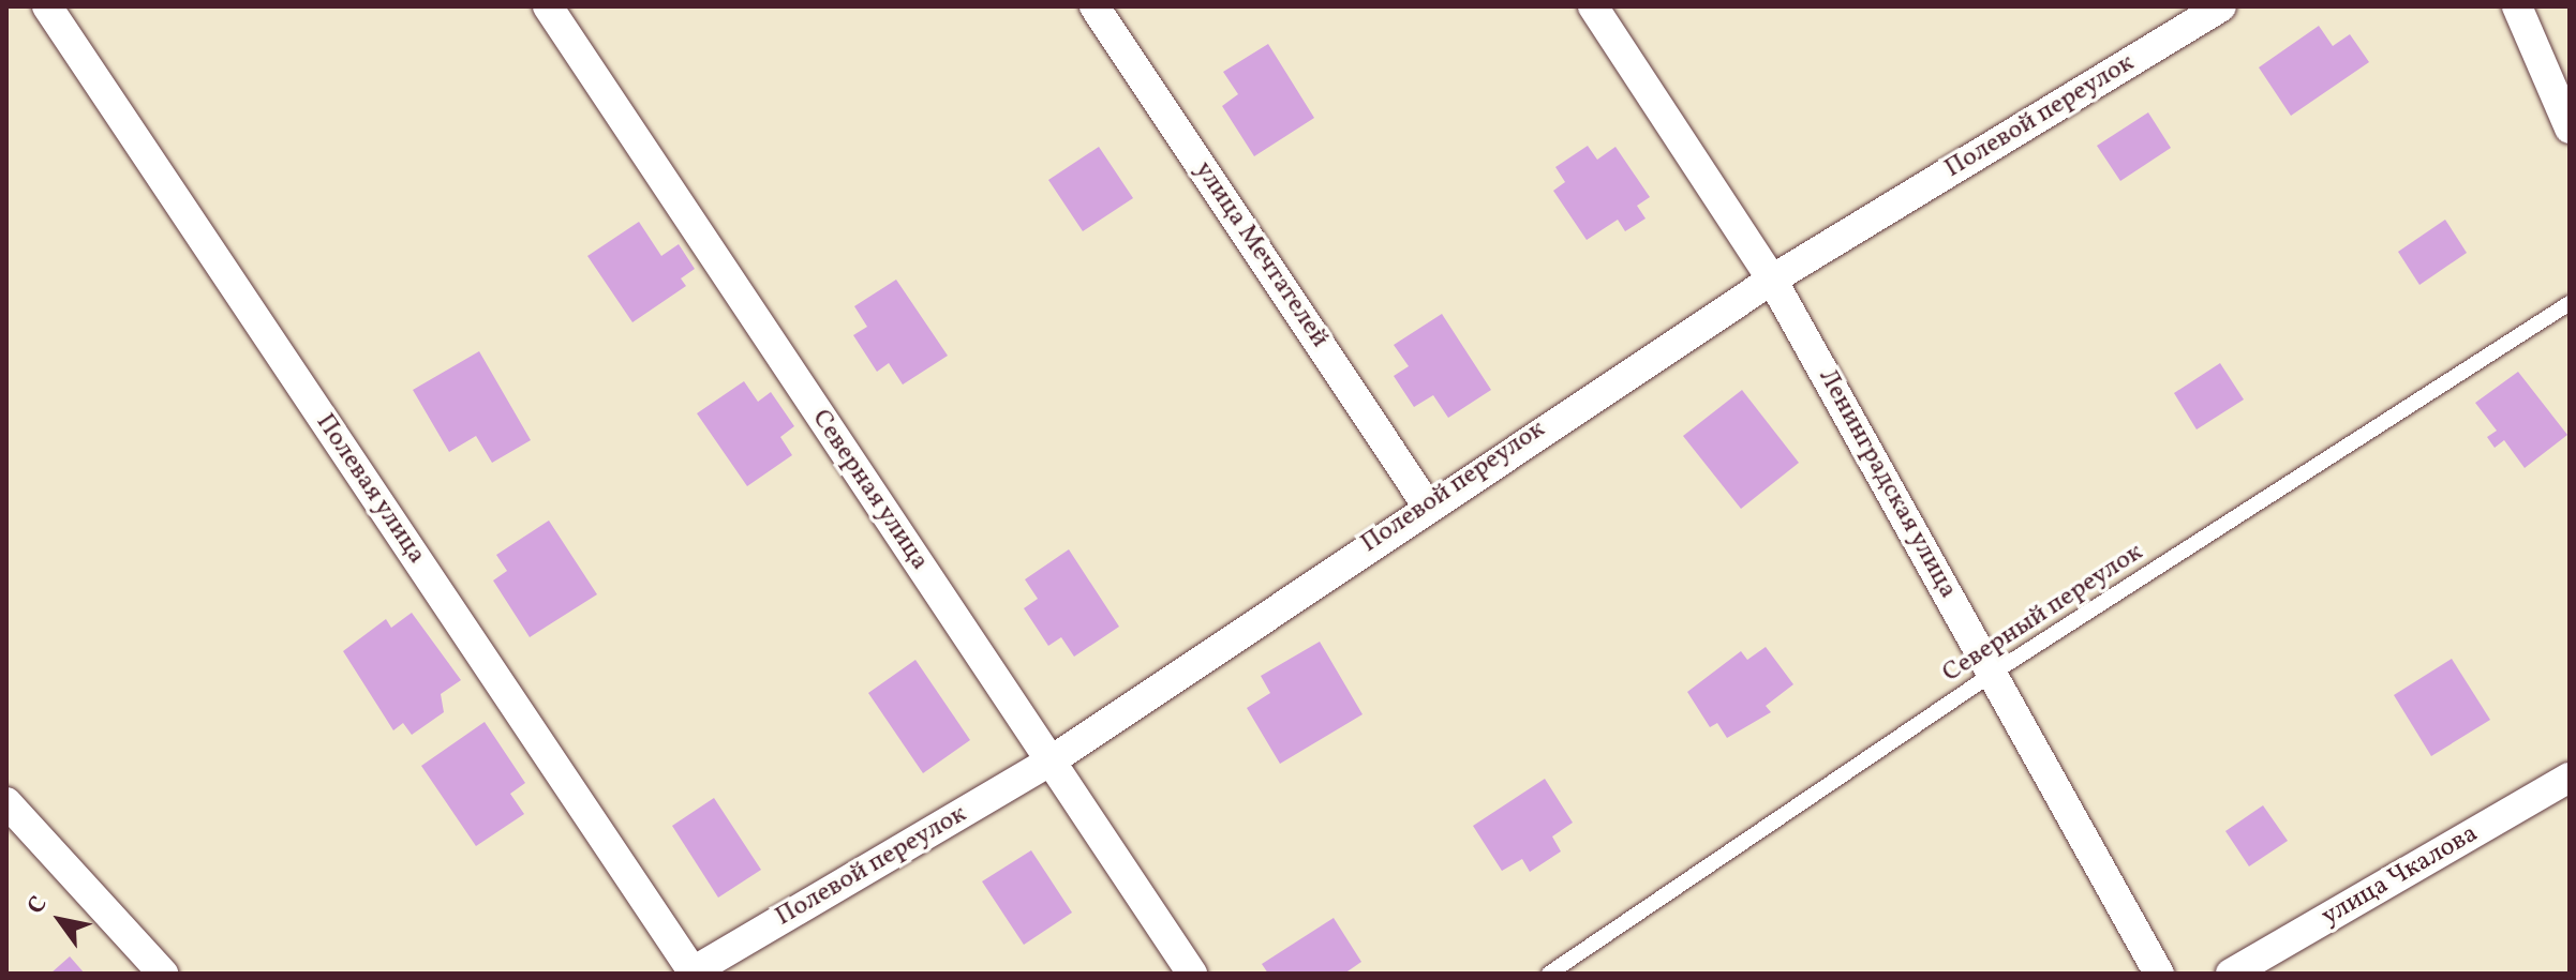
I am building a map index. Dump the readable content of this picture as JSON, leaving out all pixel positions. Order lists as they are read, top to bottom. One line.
{"streets":{"street":["Полевой переулок","улица Мечтателей","Ленинградская улица","Полевая улица","Северная улица","улица Чкалова"],"lane":["Северный переулок"]},"crossings":[["Полевой переулок","улица Мечтателей"],["Полевой переулок","Ленинградская улица"],["Полевой переулок","Полевая улица"],["Полевой переулок","Северная улица"],["Ленинградская улица","Северный переулок"]],"north":"top left"}
